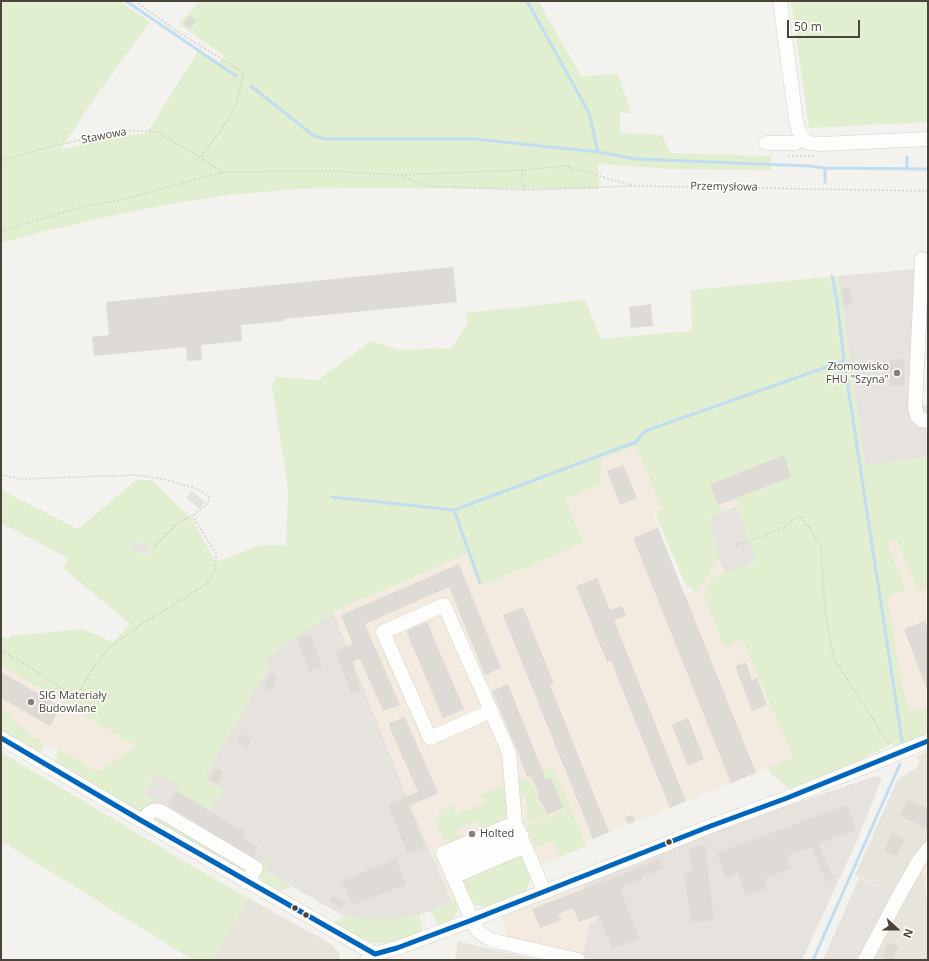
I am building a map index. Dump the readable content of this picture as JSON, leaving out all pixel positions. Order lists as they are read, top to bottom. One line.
{"streets":{"path":["Stawowa","Przemysłowa"]},"crossings":[["Stawowa","Przemysłowa"]],"places":["Złomowisko FHU \"Szyna\"","SIG Materiały Budowlane","Holted"],"scale_bar":"50 m","north":"right"}
